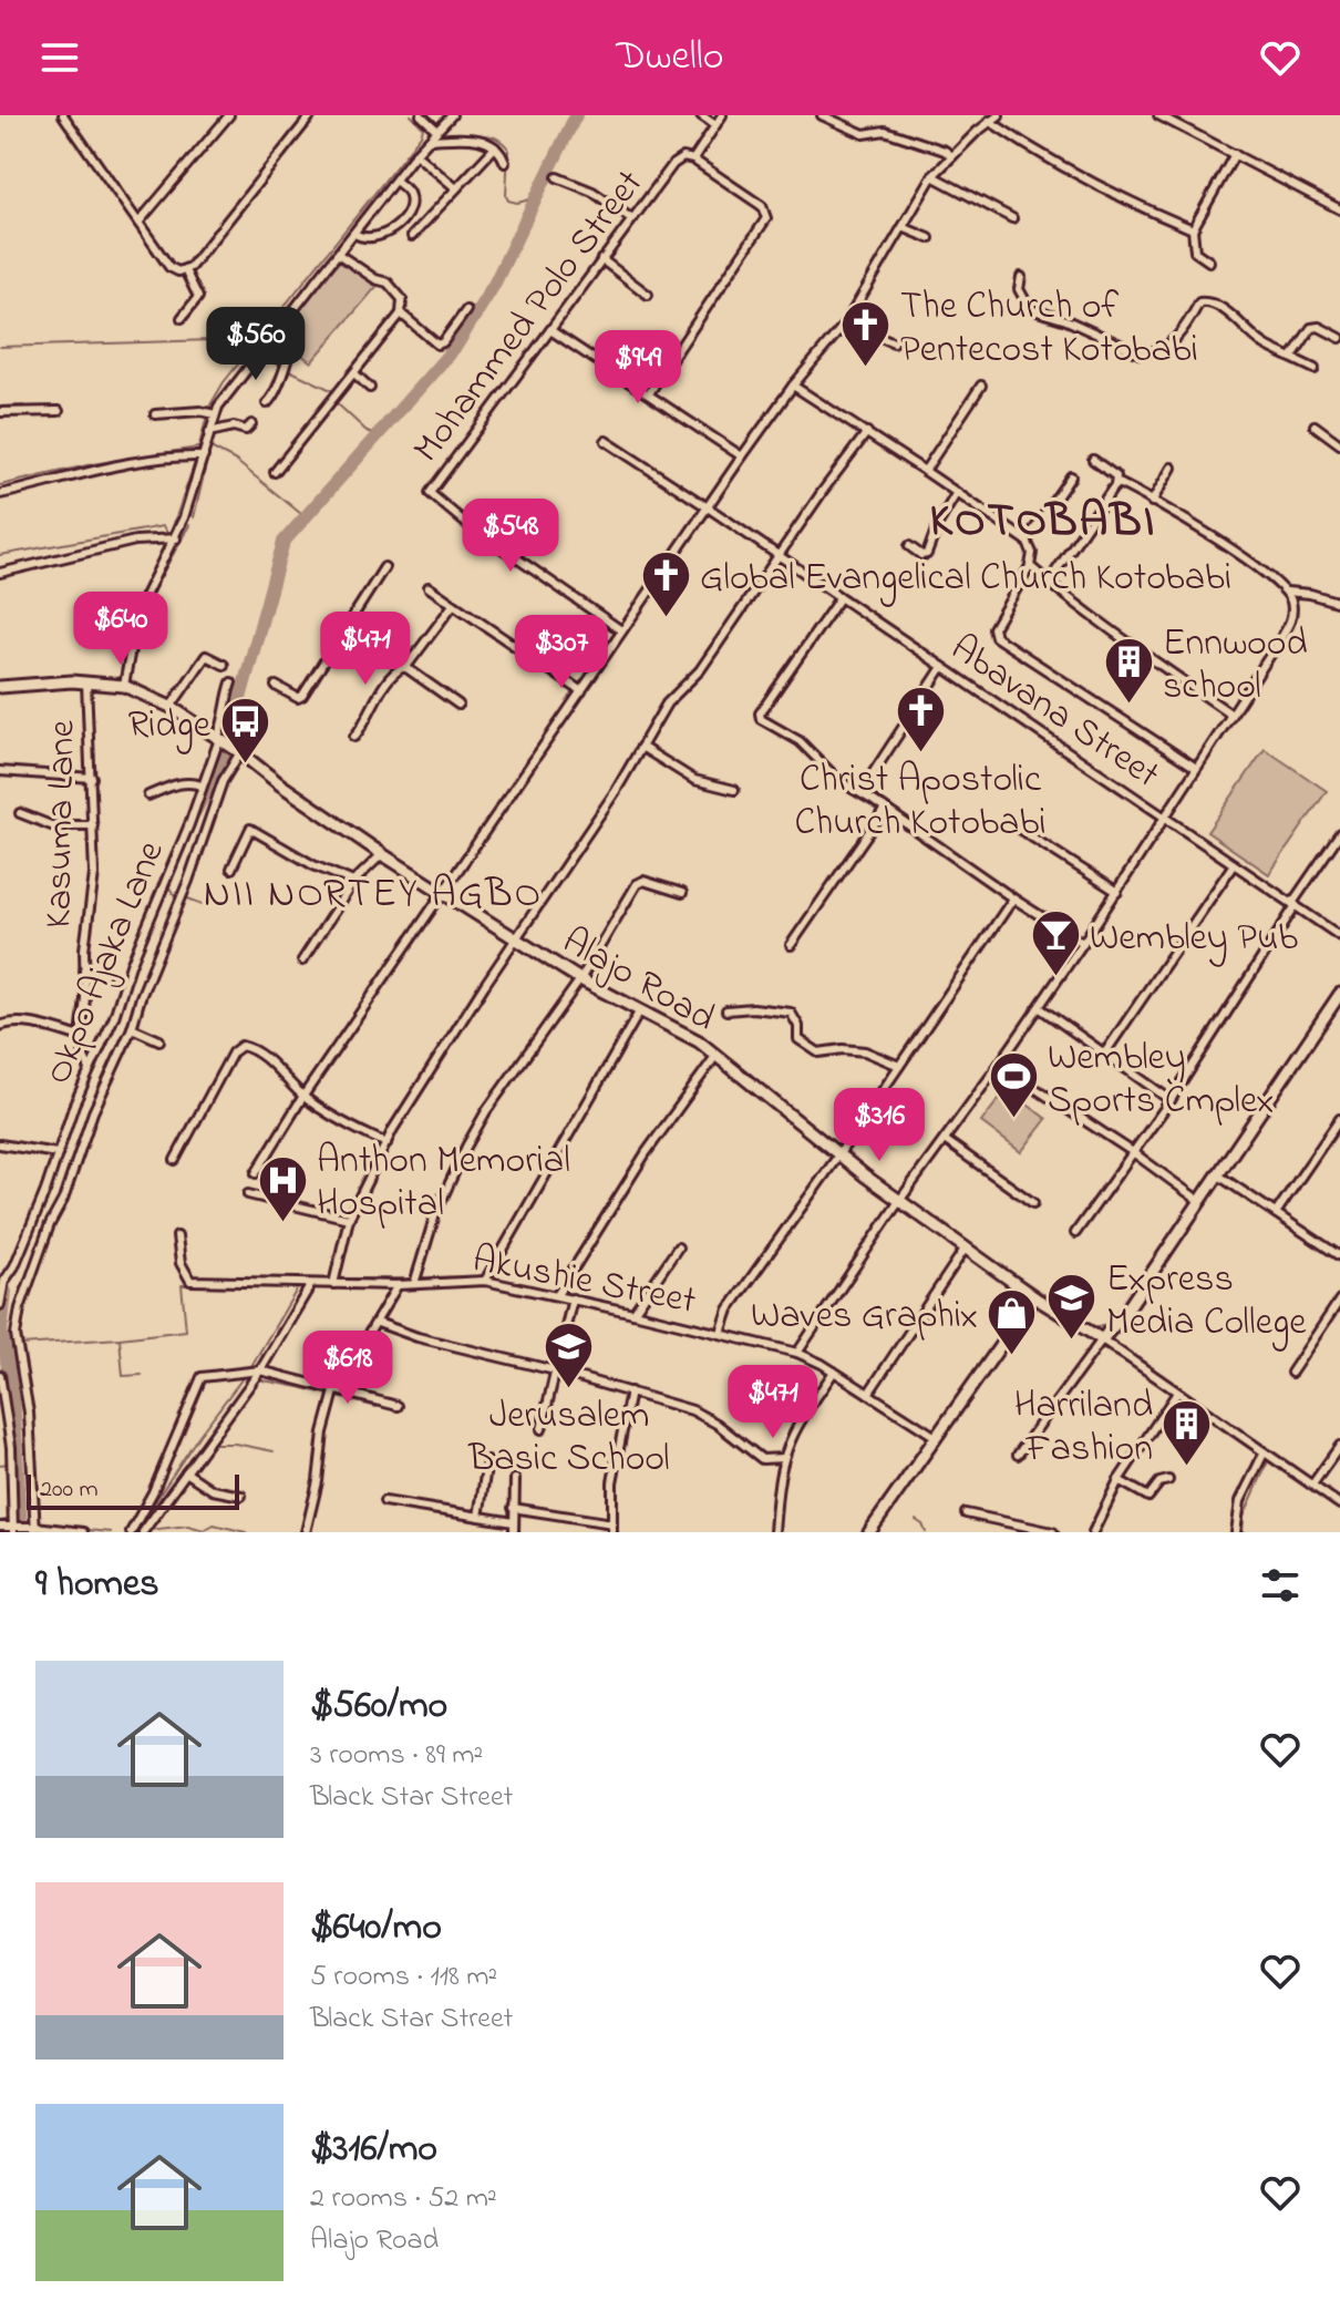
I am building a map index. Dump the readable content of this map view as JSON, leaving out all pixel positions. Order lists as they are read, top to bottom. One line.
{"streets":{"street":["Mohammed Polo Street","Abavana Street","Kasuma Lane","Okpo Ajaka Lane","Alajo Road","Akushie Street"]},"crossings":[["Kasuma Lane","Okpo Ajaka Lane"],["Kasuma Lane","Alajo Road"],["Okpo Ajaka Lane","Alajo Road"]],"districts":["KOTOBABI","NII NORTEY AGBO"],"places":{"church":["The Church of Pentecost Kotobabi","Global Evangelical Church Kotobabi","Christ Apostolic Church Kotobabi"],"building":["Ennwood school","Harriland Fashion"],"bus stop":["Ridge"],"bar":["Wembley Pub"],"sports":["Wembley Sports Cmplex"],"hospital":["Anthon Memorial Hospital"],"school or university":["Express Media College","Jerusalem Basic School"],"shop":["Waves Graphix"]},"scale_bar":"200 m","page":{"header":"Dwello","price":["$560","$949","$548","$640","$471","$307","$316","$618","$471"],"scale":"200 m","heading":"9 homes","list":[{"name":"$560/mo","note":"3 rooms · 89 m² · Black Star Street"},{"name":"$640/mo","note":"5 rooms · 118 m² · Black Star Street"},{"name":"$316/mo","note":"2 rooms · 52 m² · Alajo Road"}]}}
